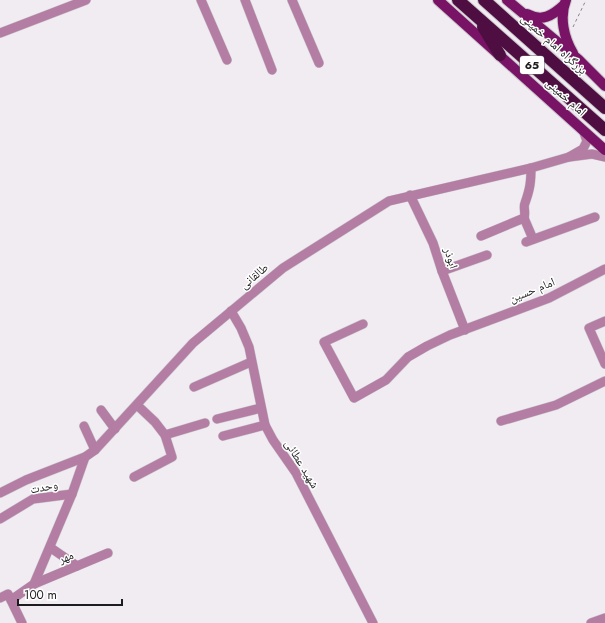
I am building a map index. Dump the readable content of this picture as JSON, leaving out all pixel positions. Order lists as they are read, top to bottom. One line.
{"streets":{"highway":["بزرگراه امام خمینی","65"],"main road":["امام خمینی"],"street":["ابوذر","طالقانی","امام حسین","شهید عطائی","وحدت","مهر"]},"crossings":[["ابوذر","طالقانی"],["ابوذر","امام حسین"],["طالقانی","شهید عطائی"]],"scale_bar":"100 m"}
